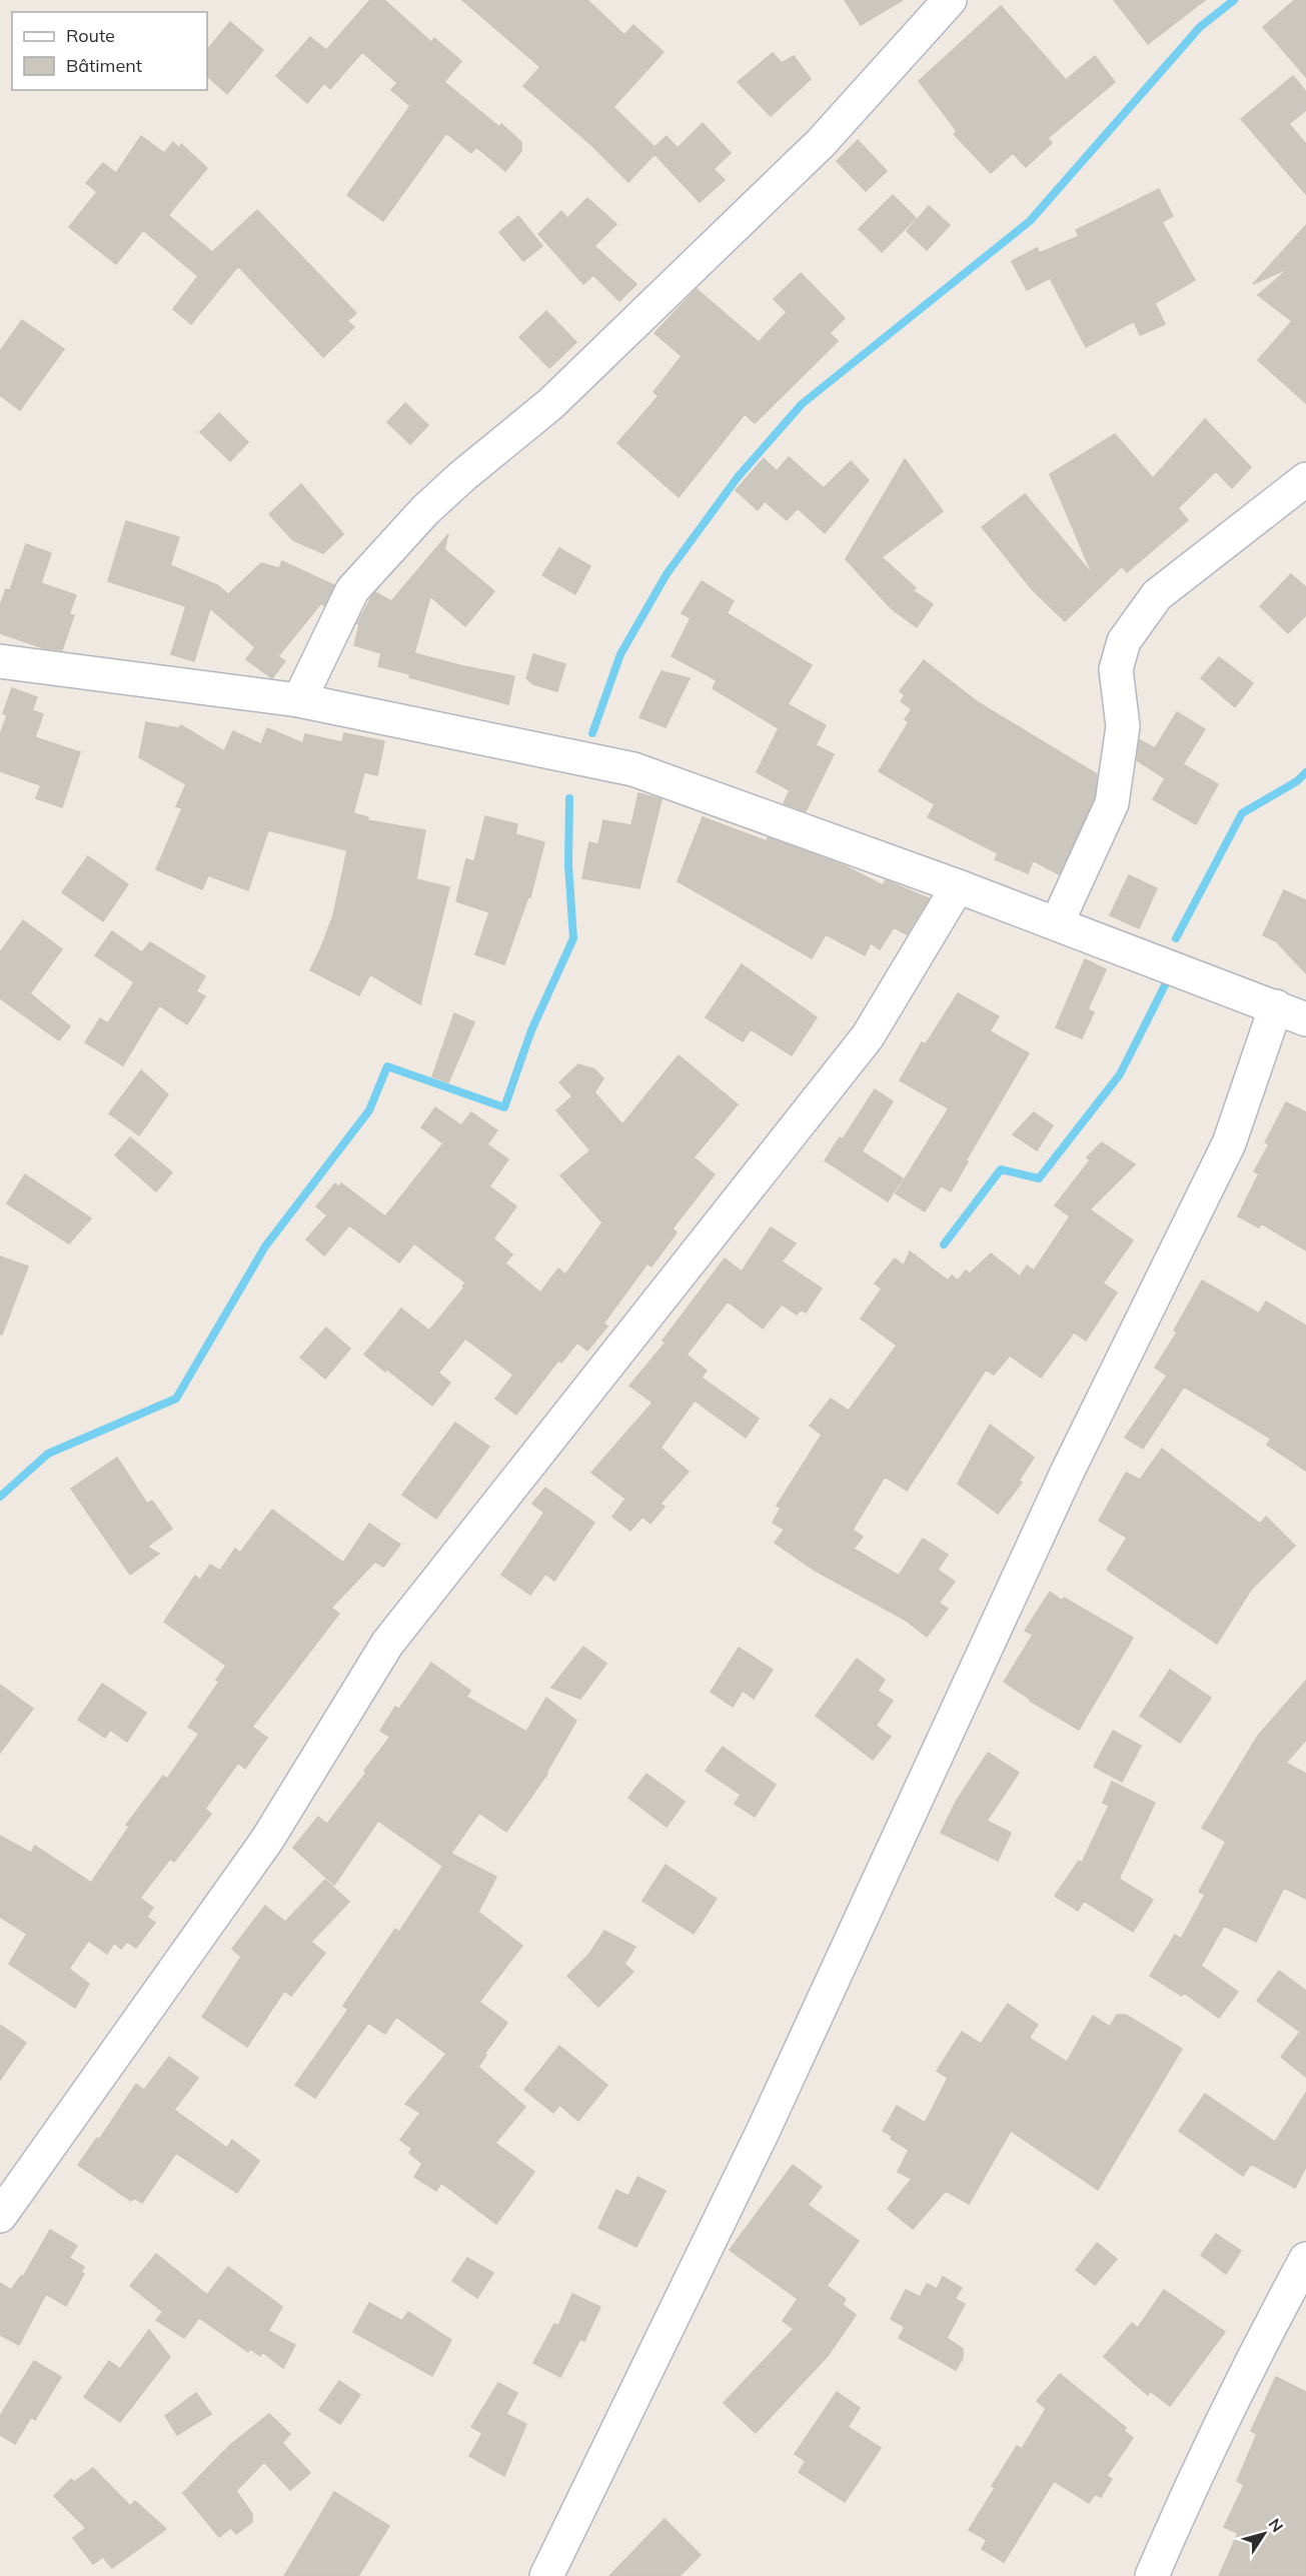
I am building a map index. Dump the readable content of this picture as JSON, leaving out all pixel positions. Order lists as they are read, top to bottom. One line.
{"legend":["Route","Bâtiment"],"north":"top right"}
